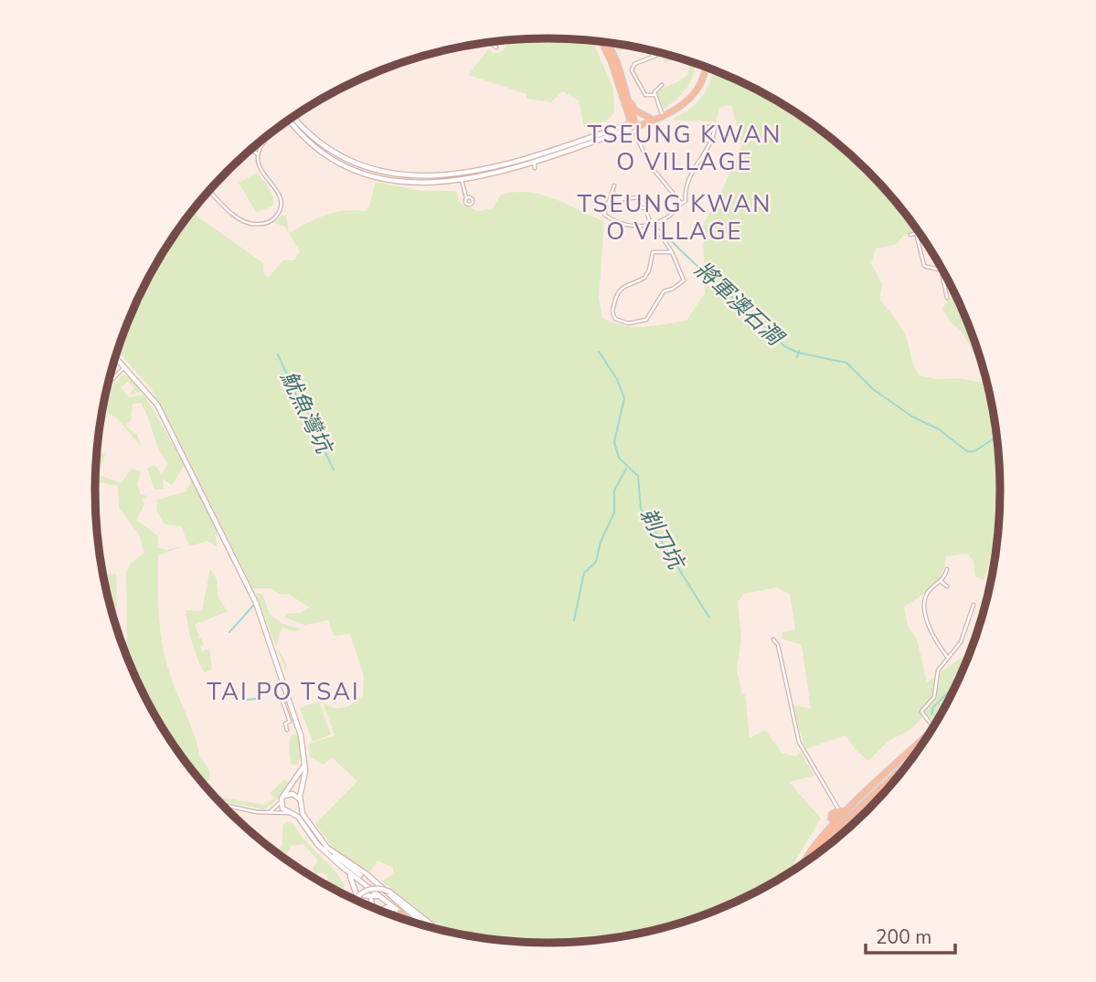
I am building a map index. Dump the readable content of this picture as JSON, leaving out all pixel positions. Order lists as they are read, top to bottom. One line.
{"districts":["TSEUNG KWAN O VILLAGE","TSEUNG KWAN O VILLAGE","TAI PO TSAI"],"water":["將軍澳石澗","魷魚灣坑","剃刀坑"],"scale_bar":"200 m"}
